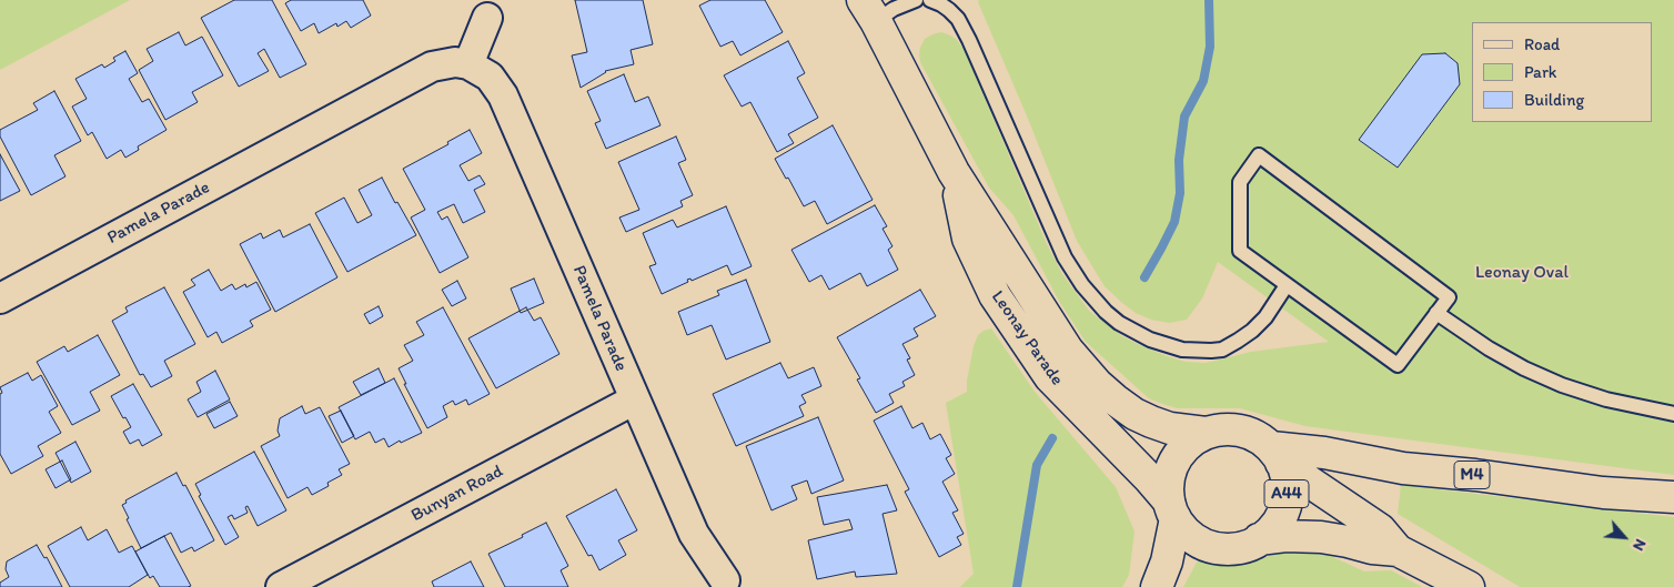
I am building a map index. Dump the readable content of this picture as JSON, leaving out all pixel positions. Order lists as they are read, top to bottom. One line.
{"streets":{"main road":["Leonay Parade","M4","A44"],"street":["Pamela Parade","Bunyan Road"]},"crossings":[["Pamela Parade","Bunyan Road"],["Leonay Parade","M4"],["Leonay Parade","A44"],["M4","A44"]],"parks":["Leonay Oval"],"legend":["Road","Park","Building"],"north":"bottom right"}
